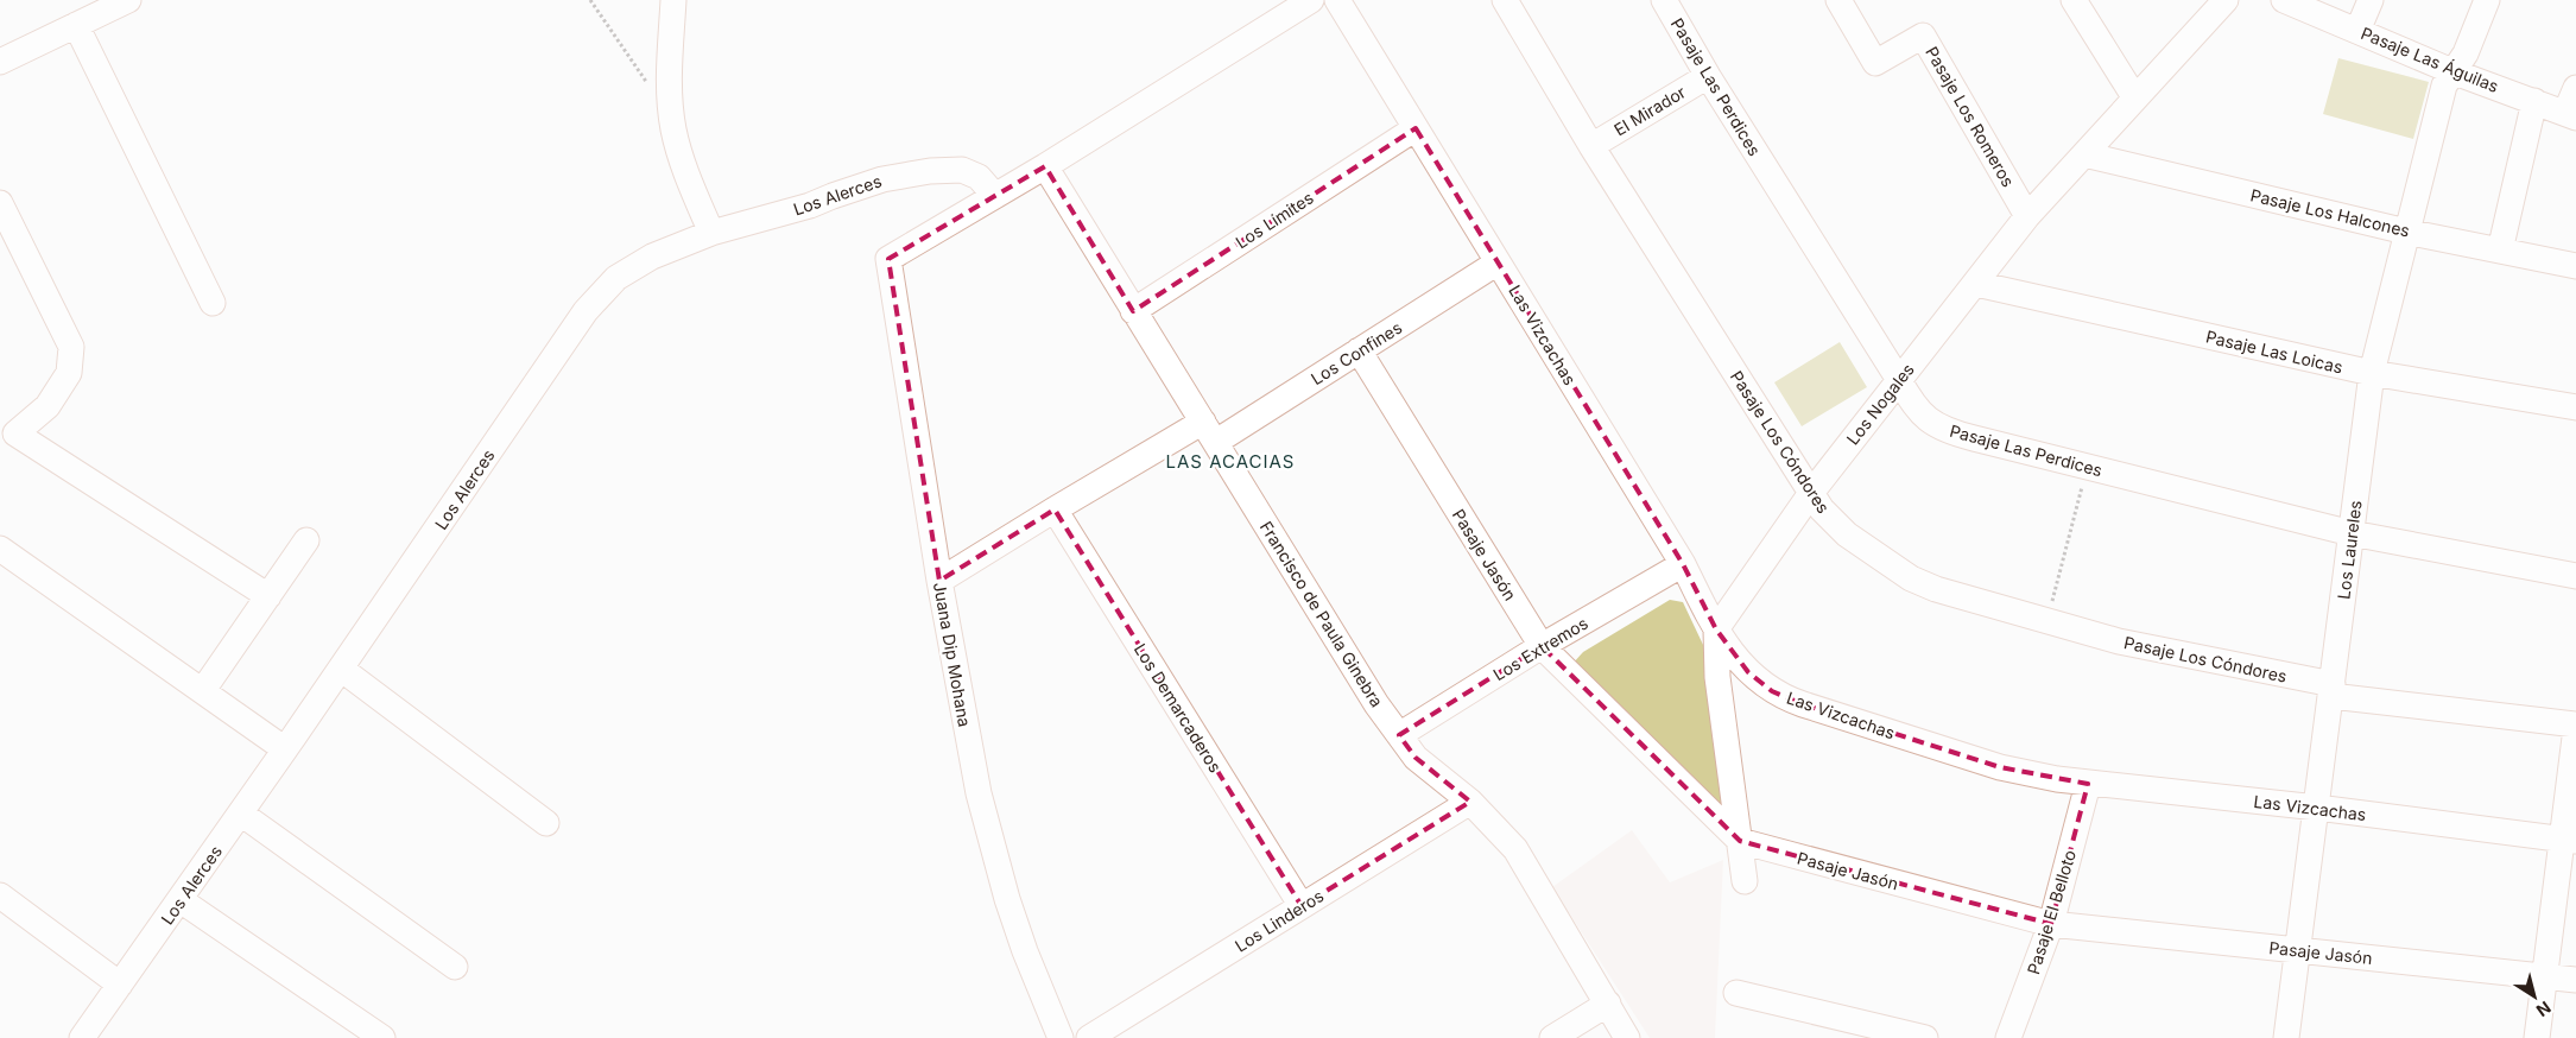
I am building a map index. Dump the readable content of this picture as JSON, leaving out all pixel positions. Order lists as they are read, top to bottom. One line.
{"streets":{"street":["Pasaje Las Águilas","Pasaje Las Perdices","El Mirador","Pasaje Los Romeros","Los Alerces","Pasaje Los Halcones","Los Límites","Las Vizcachas","Pasaje Las Loicas","Los Confines","Los Nogales","Pasaje Los Cóndores","Los Laureles","Pasaje Jasón","Francisco de Paula Ginebra","Los Extremos","Juana Dip Mohana","Los Demarcaderos","Pasaje El Belloto","Los Linderos"]},"crossings":[["Pasaje Las Águilas","Los Laureles"],["Pasaje Las Perdices","El Mirador"],["Pasaje Las Perdices","Los Nogales"],["Pasaje Las Perdices","Los Laureles"],["El Mirador","Pasaje Los Cóndores"],["Pasaje Los Romeros","Los Nogales"],["Los Alerces","Juana Dip Mohana"],["Pasaje Los Halcones","Los Nogales"],["Pasaje Los Halcones","Los Laureles"],["Los Límites","Las Vizcachas"],["Los Límites","Francisco de Paula Ginebra"],["Las Vizcachas","Los Confines"],["Las Vizcachas","Los Nogales"],["Las Vizcachas","Los Laureles"],["Las Vizcachas","Los Extremos"],["Las Vizcachas","Pasaje El Belloto"],["Pasaje Las Loicas","Los Nogales"],["Pasaje Las Loicas","Los Laureles"],["Los Confines","Pasaje Jasón"],["Los Confines","Francisco de Paula Ginebra"],["Los Confines","Juana Dip Mohana"],["Los Confines","Los Demarcaderos"],["Los Nogales","Pasaje Los Cóndores"],["Pasaje Los Cóndores","Los Laureles"],["Los Laureles","Pasaje Jasón"],["Pasaje Jasón","Los Extremos"],["Pasaje Jasón","Pasaje El Belloto"],["Francisco de Paula Ginebra","Los Extremos"],["Francisco de Paula Ginebra","Los Linderos"],["Los Demarcaderos","Los Linderos"]],"districts":["LAS ACACIAS"],"north":"bottom right"}
